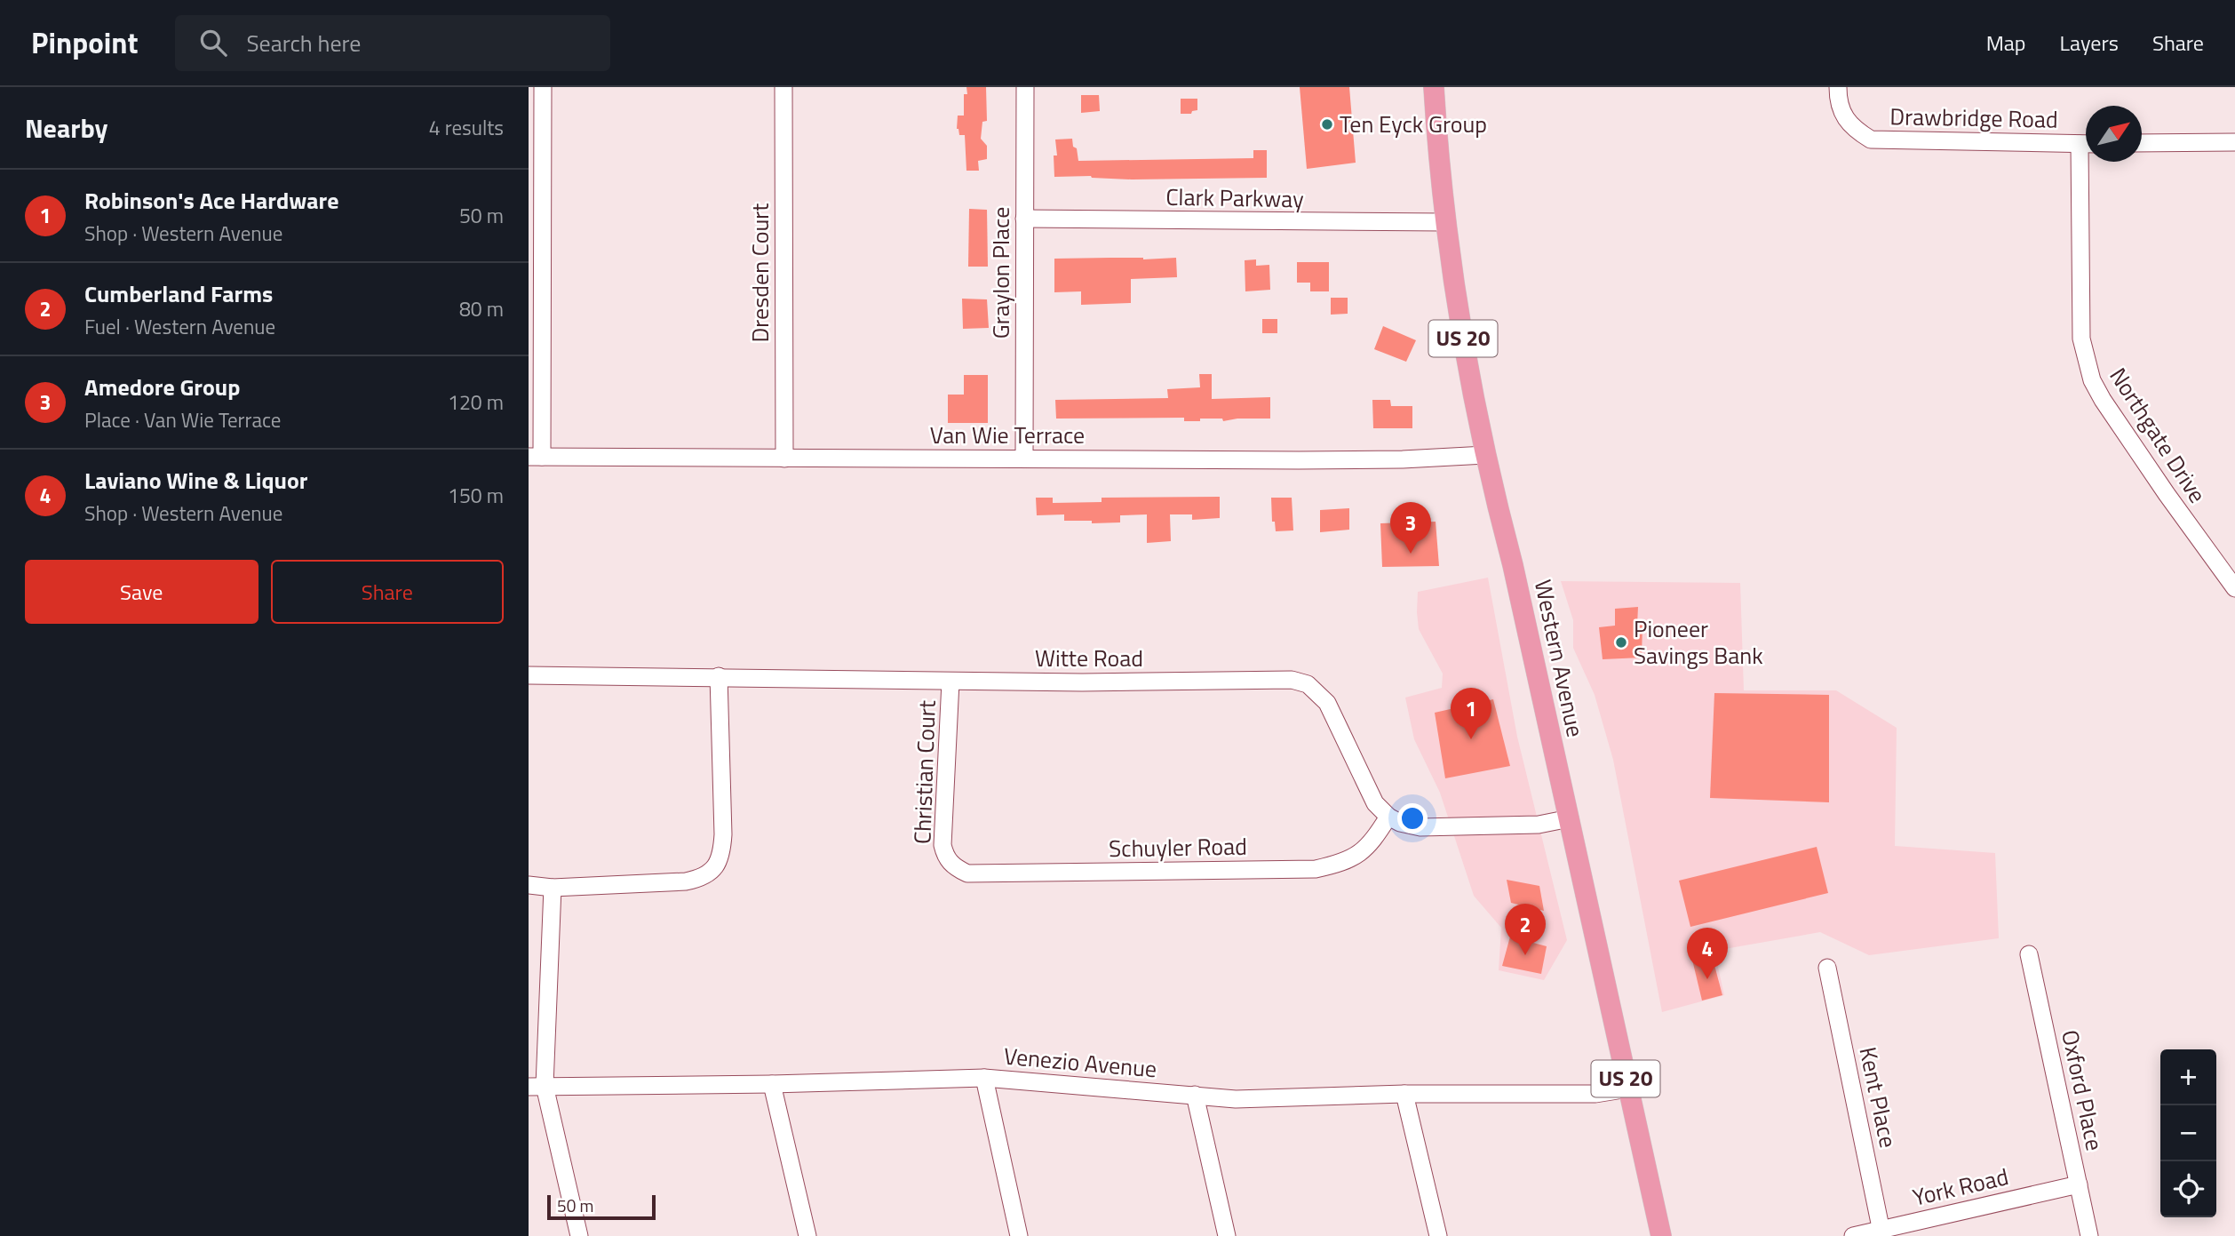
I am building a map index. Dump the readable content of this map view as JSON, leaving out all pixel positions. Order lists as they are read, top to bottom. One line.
{"streets":{"main road":["US 20","Western Avenue"],"street":["Drawbridge Road","Clark Parkway","Dresden Court","Graylon Place","Van Wie Terrace","Northgate Drive","Witte Road","Christian Court","Schuyler Road","Venezio Avenue","Oxford Place","Kent Place","York Road"]},"crossings":[["Clark Parkway","Graylon Place"],["Clark Parkway","Western Avenue"],["Dresden Court","Van Wie Terrace"],["Graylon Place","Van Wie Terrace"],["Van Wie Terrace","Western Avenue"],["Witte Road","Christian Court"],["Witte Road","Schuyler Road"],["Western Avenue","Venezio Avenue"],["Christian Court","Schuyler Road"],["Oxford Place","York Road"],["Kent Place","York Road"]],"places":["Ten Eyck Group","Pioneer Savings Bank"],"scale_bar":"50 m","north":"top right","page":{"header":"Pinpoint","search":"Search here","nav":["Map","Layers","Share"],"heading":["Nearby","4 results"],"list":[{"mark":"1","name":"Robinson's Ace Hardware","note":"Shop · Western Avenue","value":"50 m"},{"mark":"2","name":"Cumberland Farms","note":"Fuel · Western Avenue","value":"80 m"},{"mark":"3","name":"Amedore Group","note":"Place · Van Wie Terrace","value":"120 m"},{"mark":"4","name":"Laviano Wine & Liquor","note":"Shop · Western Avenue","value":"150 m"}],"pins":["3","1","2","4"],"buttons":["Save","Share"],"map_buttons":["+","−"],"scale":"50 m"}}
